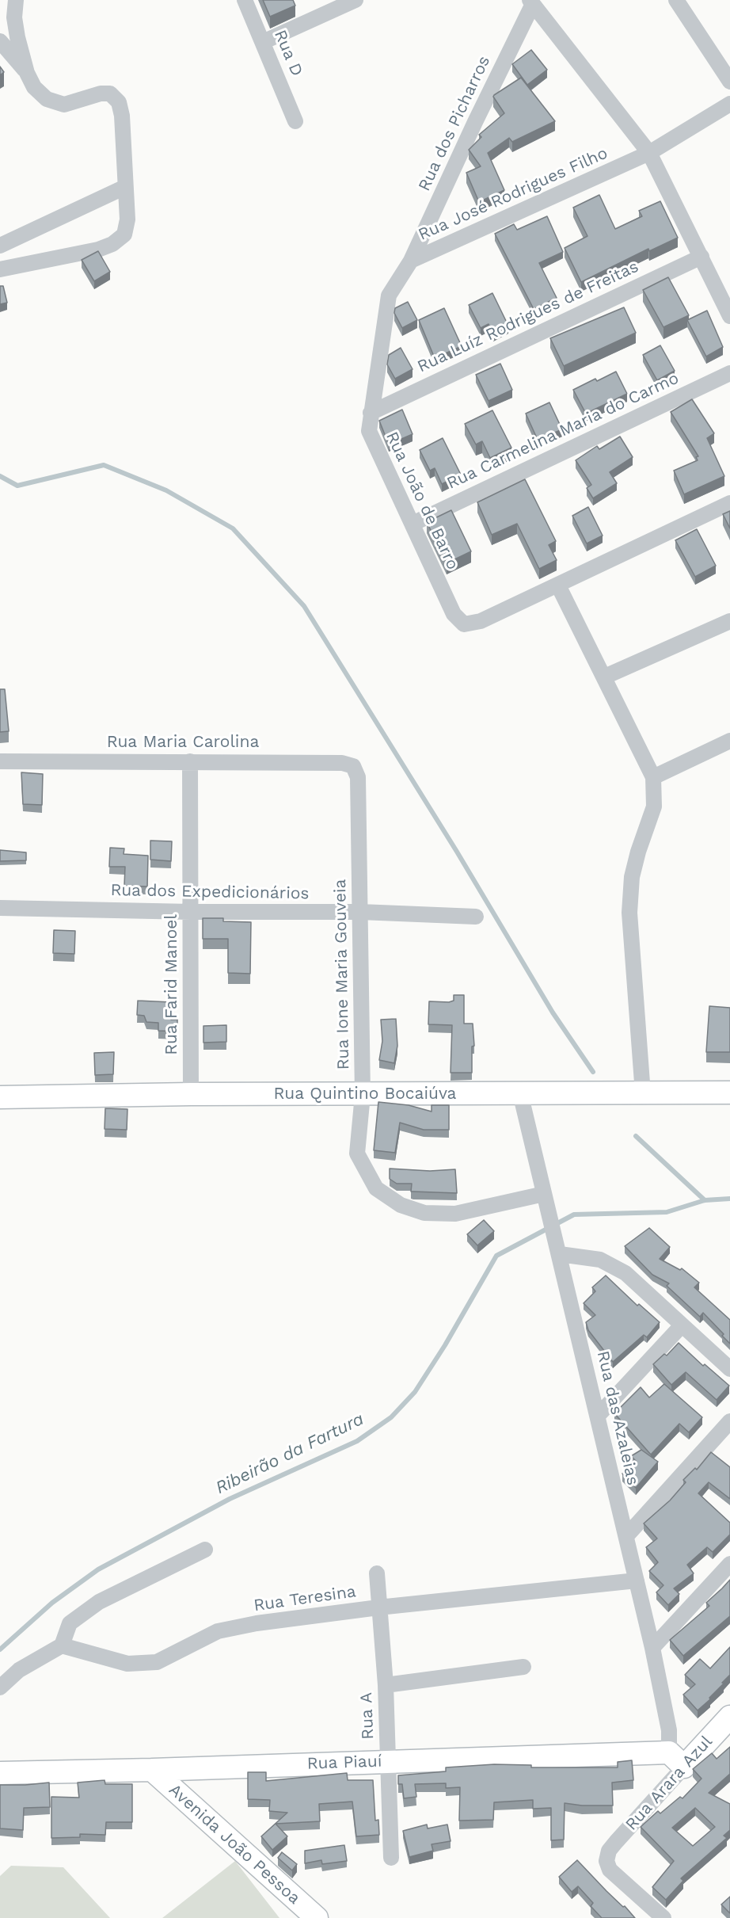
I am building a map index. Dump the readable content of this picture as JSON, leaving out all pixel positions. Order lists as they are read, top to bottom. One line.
{"streets":{"street":["Rua D","Rua dos Picharros","Rua José Rodrigues Filho","Rua Luíz Rodrigues de Freitas","Rua Carmelina Maria do Carmo","Rua João de Barro","Rua Maria Carolina","Rua dos Expedicionários","Rua Ione Maria Gouveia","Rua Farid Manoel","Rua Quintino Bocaiúva","Rua das Azaleias","Rua Teresina","Rua A","Rua Piauí","Rua Arara Azul","Avenida João Pessoa"]},"crossings":[["Rua dos Picharros","Rua José Rodrigues Filho"],["Rua José Rodrigues Filho","Rua João de Barro"],["Rua Luíz Rodrigues de Freitas","Rua João de Barro"],["Rua Carmelina Maria do Carmo","Rua João de Barro"],["Rua Maria Carolina","Rua Ione Maria Gouveia"],["Rua Maria Carolina","Rua Farid Manoel"],["Rua dos Expedicionários","Rua Ione Maria Gouveia"],["Rua dos Expedicionários","Rua Farid Manoel"],["Rua Ione Maria Gouveia","Rua Quintino Bocaiúva"],["Rua Ione Maria Gouveia","Rua das Azaleias"],["Rua Farid Manoel","Rua Quintino Bocaiúva"],["Rua Quintino Bocaiúva","Rua das Azaleias"],["Rua das Azaleias","Rua Teresina"],["Rua das Azaleias","Rua Piauí"],["Rua das Azaleias","Rua Arara Azul"],["Rua Teresina","Rua A"],["Rua A","Rua Piauí"],["Rua Piauí","Rua Arara Azul"],["Rua Piauí","Avenida João Pessoa"]],"water":["Ribeirão da Fartura"]}
